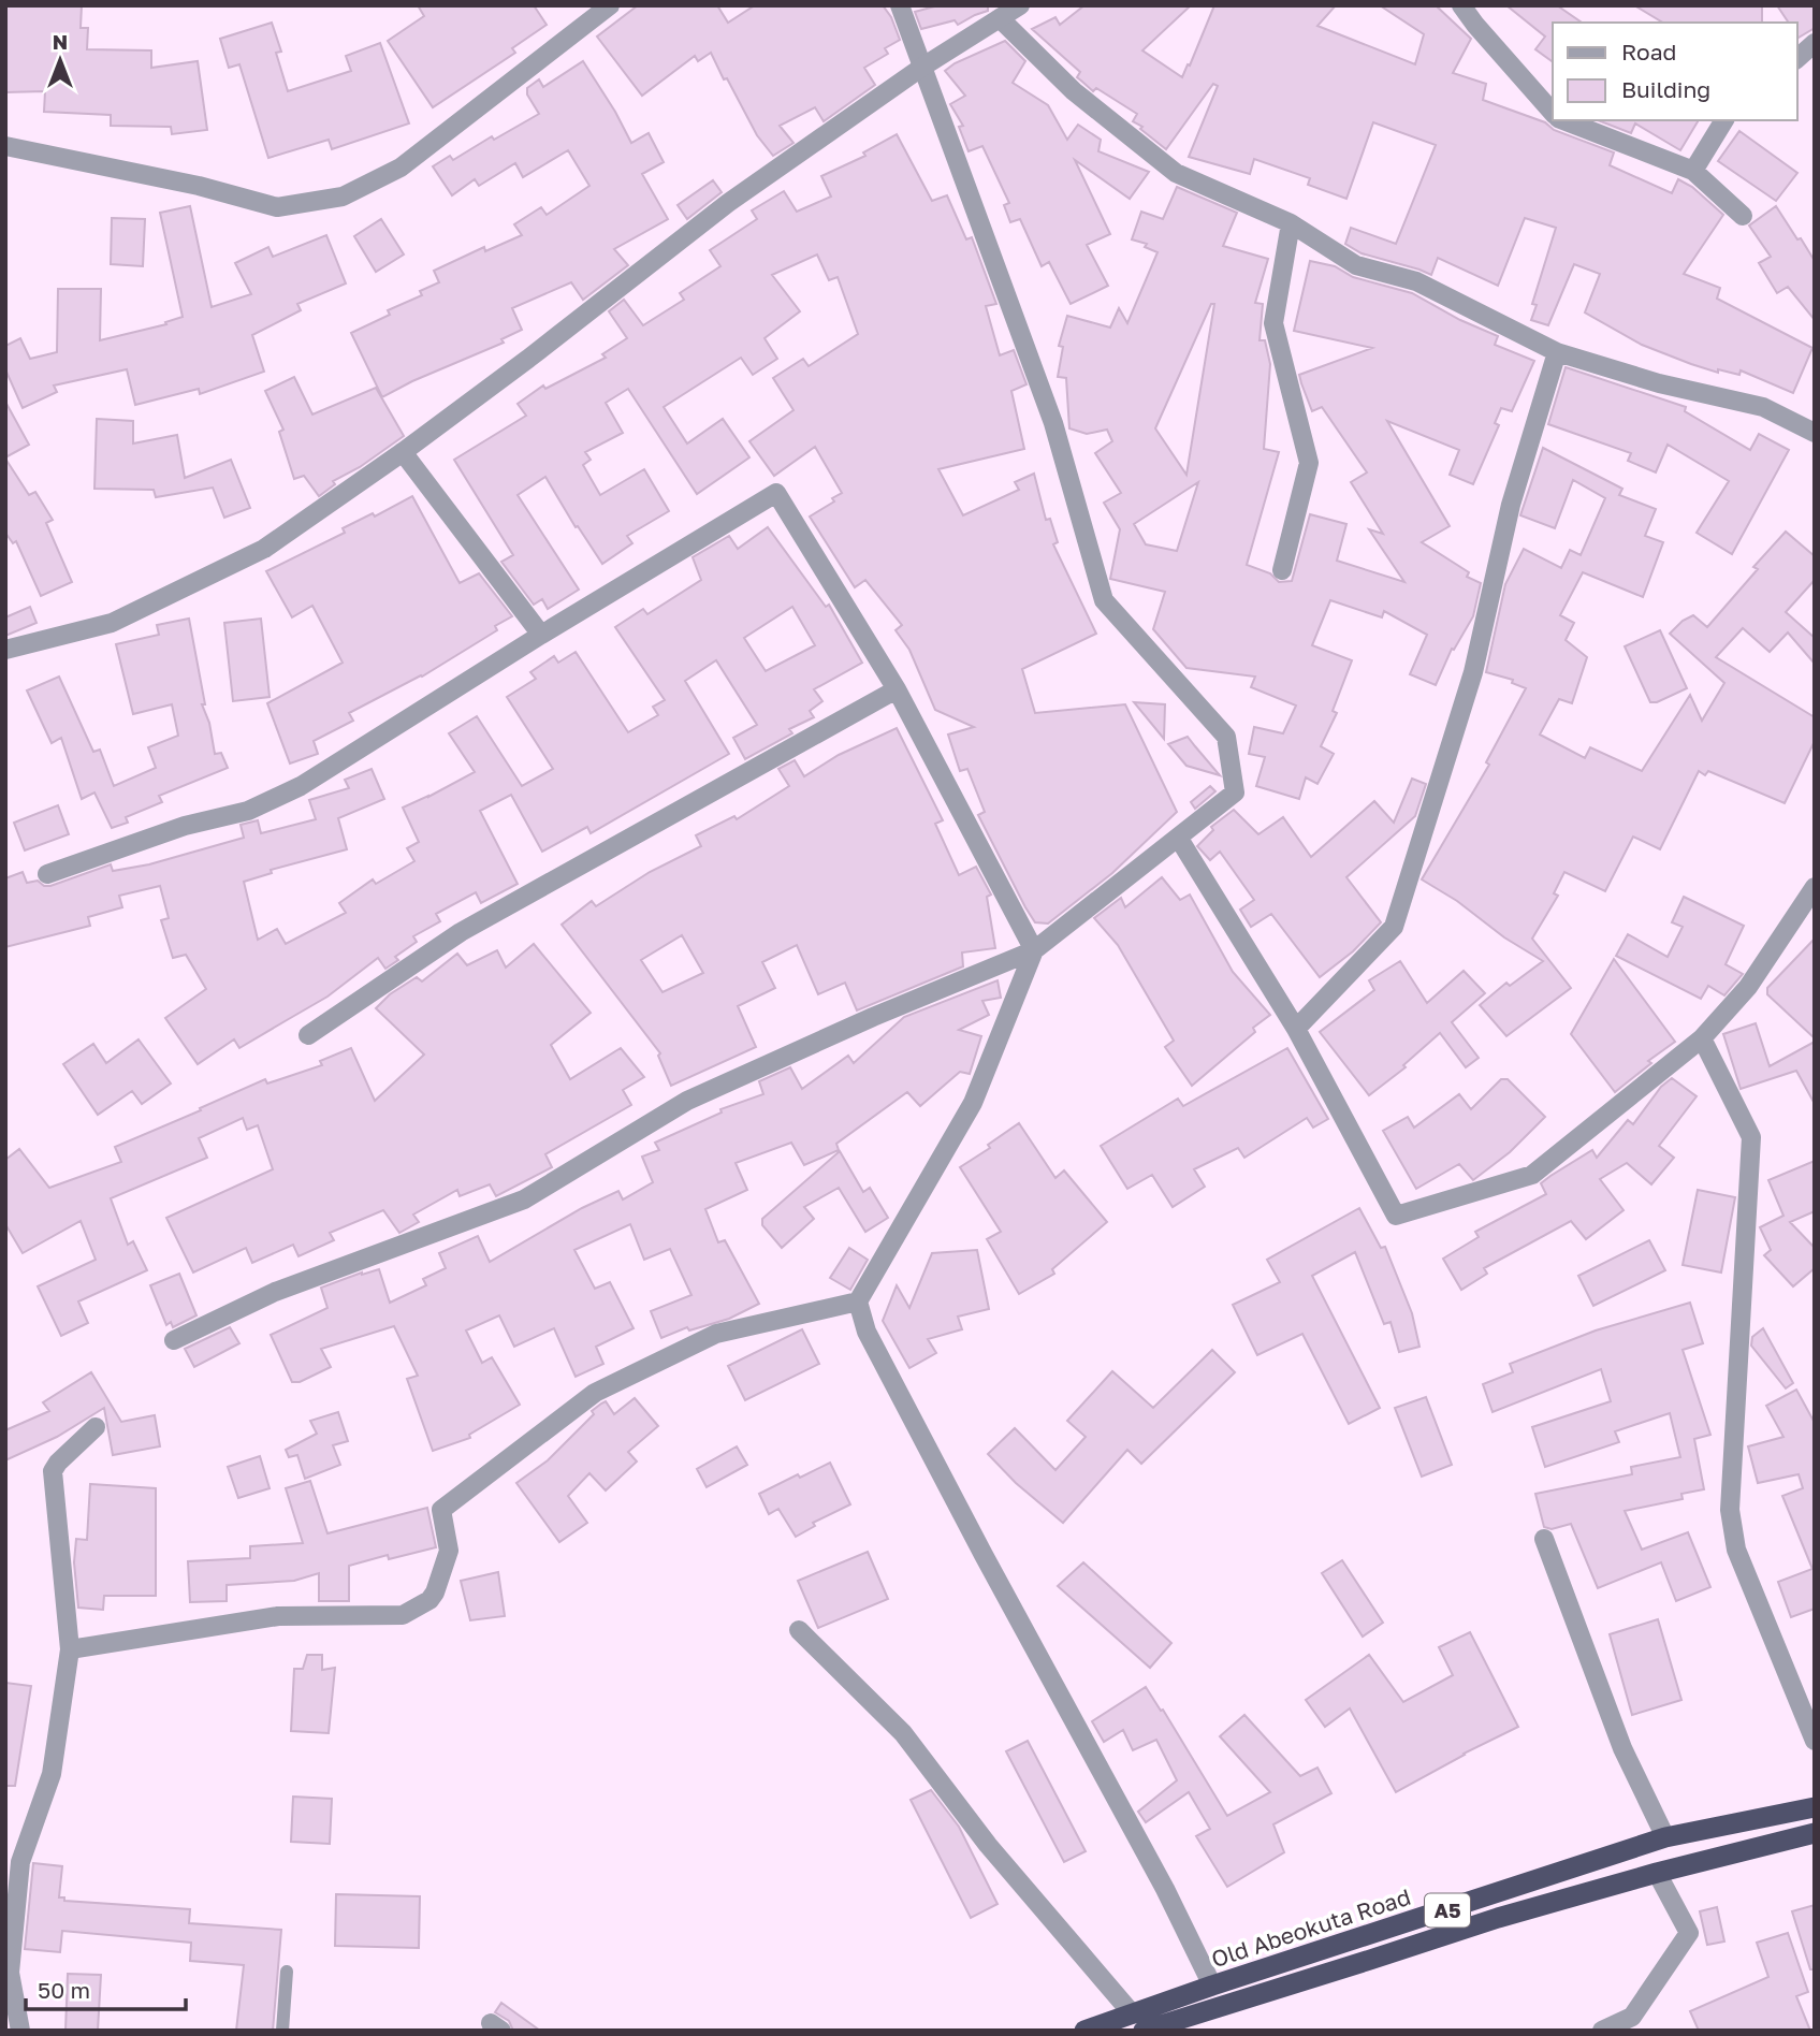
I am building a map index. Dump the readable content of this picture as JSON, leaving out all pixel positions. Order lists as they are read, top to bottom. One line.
{"streets":{"highway":["A5","Old Abeokuta Road"]},"legend":["Road","Building"],"scale_bar":"50 m","north":"top"}
